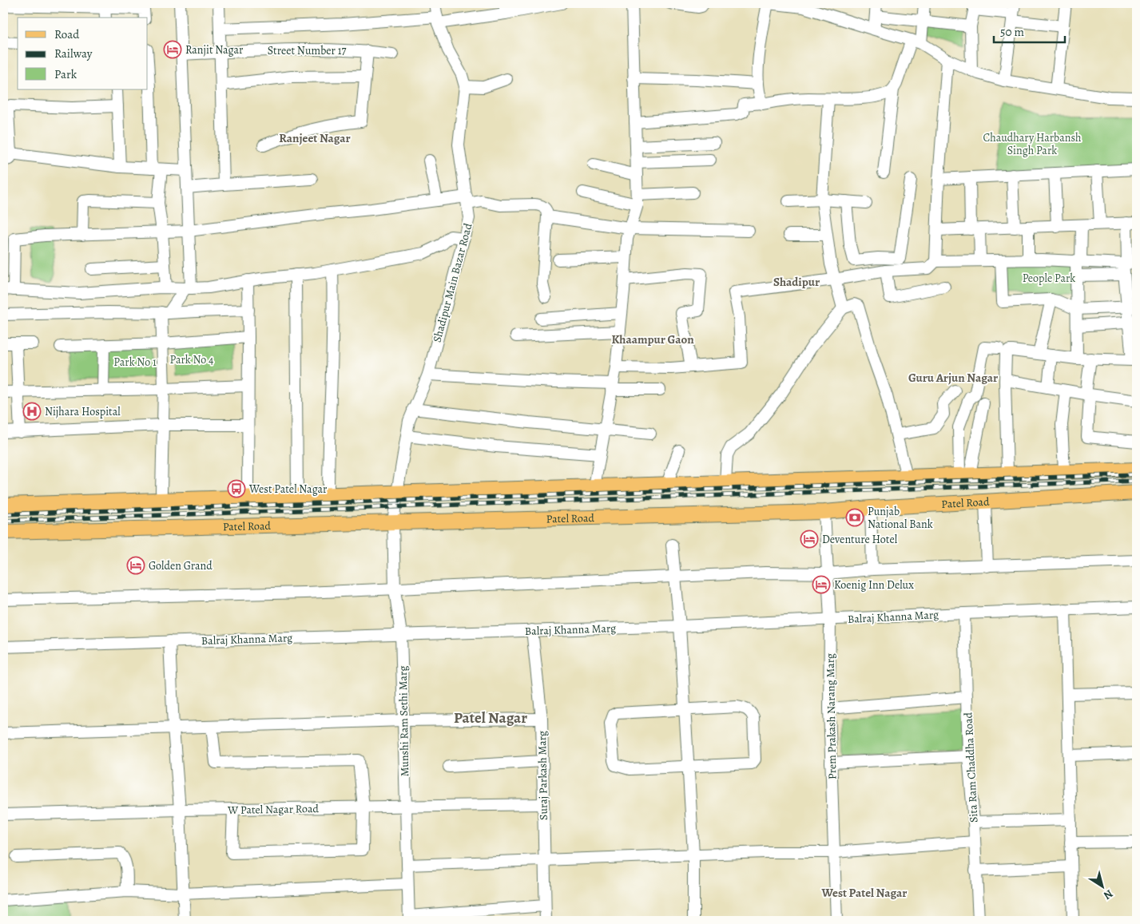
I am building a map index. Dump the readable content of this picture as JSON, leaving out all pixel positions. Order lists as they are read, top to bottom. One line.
{"streets":{"main road":["Patel Road"],"street":["Street Number 17","Shadipur Main Bazar Road","Balraj Khanna Marg","Prem Prakash Narang Marg","Munshi Ram Sethi Marg","Sita Ram Chaddha Road","Suraj Parkash Marg","W Patel Nagar Road"]},"crossings":[["Shadipur Main Bazar Road","Patel Road"],["Shadipur Main Bazar Road","Munshi Ram Sethi Marg"],["Patel Road","Prem Prakash Narang Marg"],["Patel Road","Munshi Ram Sethi Marg"],["Balraj Khanna Marg","Prem Prakash Narang Marg"],["Balraj Khanna Marg","Munshi Ram Sethi Marg"],["Balraj Khanna Marg","Sita Ram Chaddha Road"],["Balraj Khanna Marg","Suraj Parkash Marg"],["Munshi Ram Sethi Marg","W Patel Nagar Road"],["Suraj Parkash Marg","W Patel Nagar Road"]],"districts":["Ranjeet Nagar","Shadipur","Khaampur Gaon","Guru Arjun Nagar","Patel Nagar","West Patel Nagar"],"parks":["Chaudhary Harbansh Singh Park","People Park","Park No 4","Park No 1"],"places":{"hotel":["Ranjit Nagar","Deventure Hotel","Golden Grand","Koenig Inn Delux"],"hospital":["Nijhara Hospital"],"bus stop":["West Patel Nagar"],"bank":["Punjab National Bank"]},"legend":["Road","Railway","Park"],"scale_bar":"50 m","north":"bottom right"}
